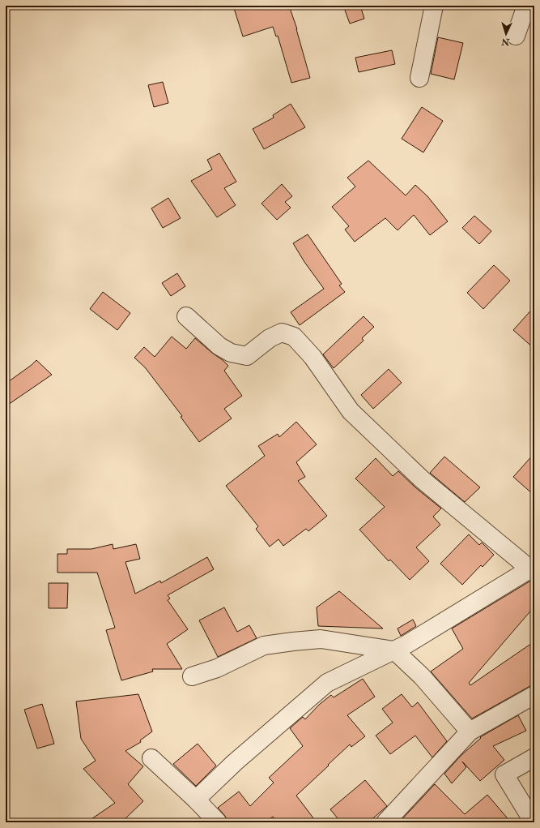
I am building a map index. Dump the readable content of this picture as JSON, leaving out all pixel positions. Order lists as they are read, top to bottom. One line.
{"north":"bottom"}
